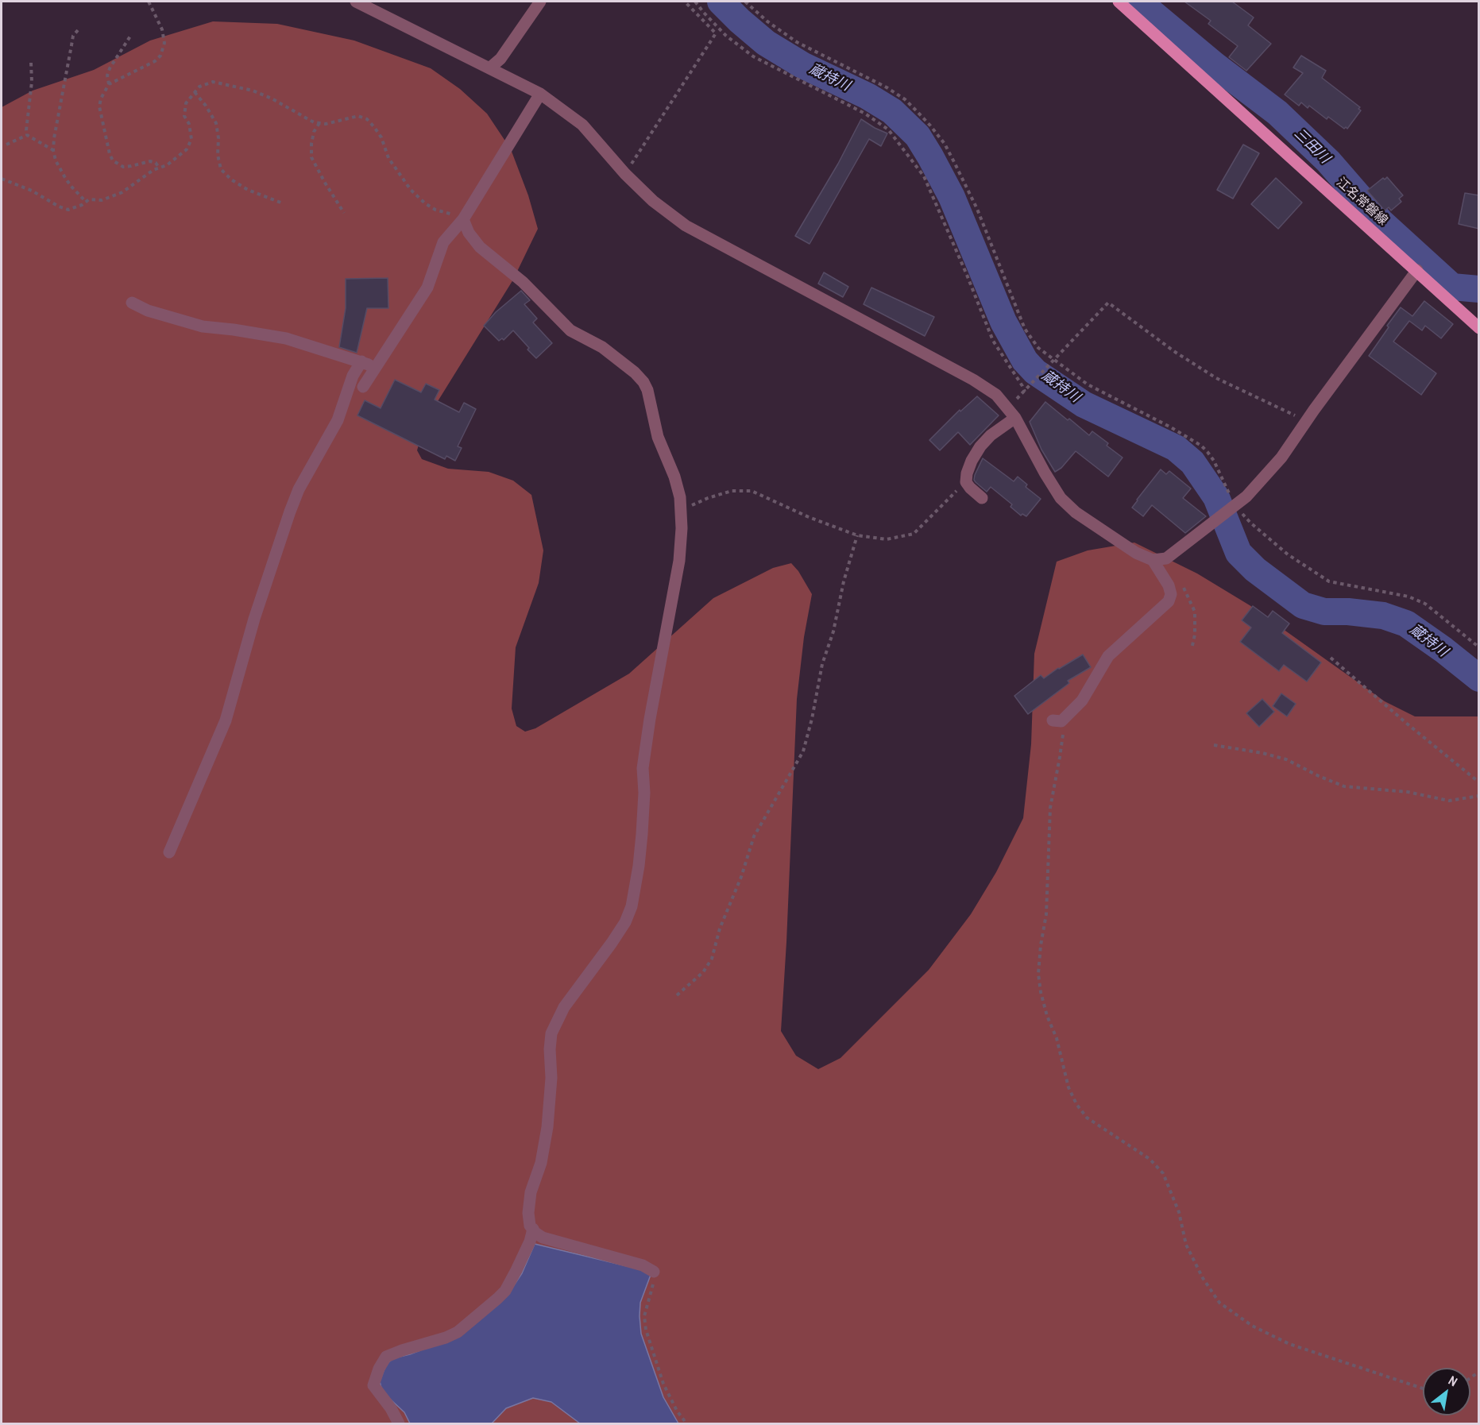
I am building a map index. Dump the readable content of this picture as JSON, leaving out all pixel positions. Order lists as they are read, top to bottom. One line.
{"streets":{"main road":["江名常磐線"]},"water":["蔵持川","三田川"],"north":"top right"}
